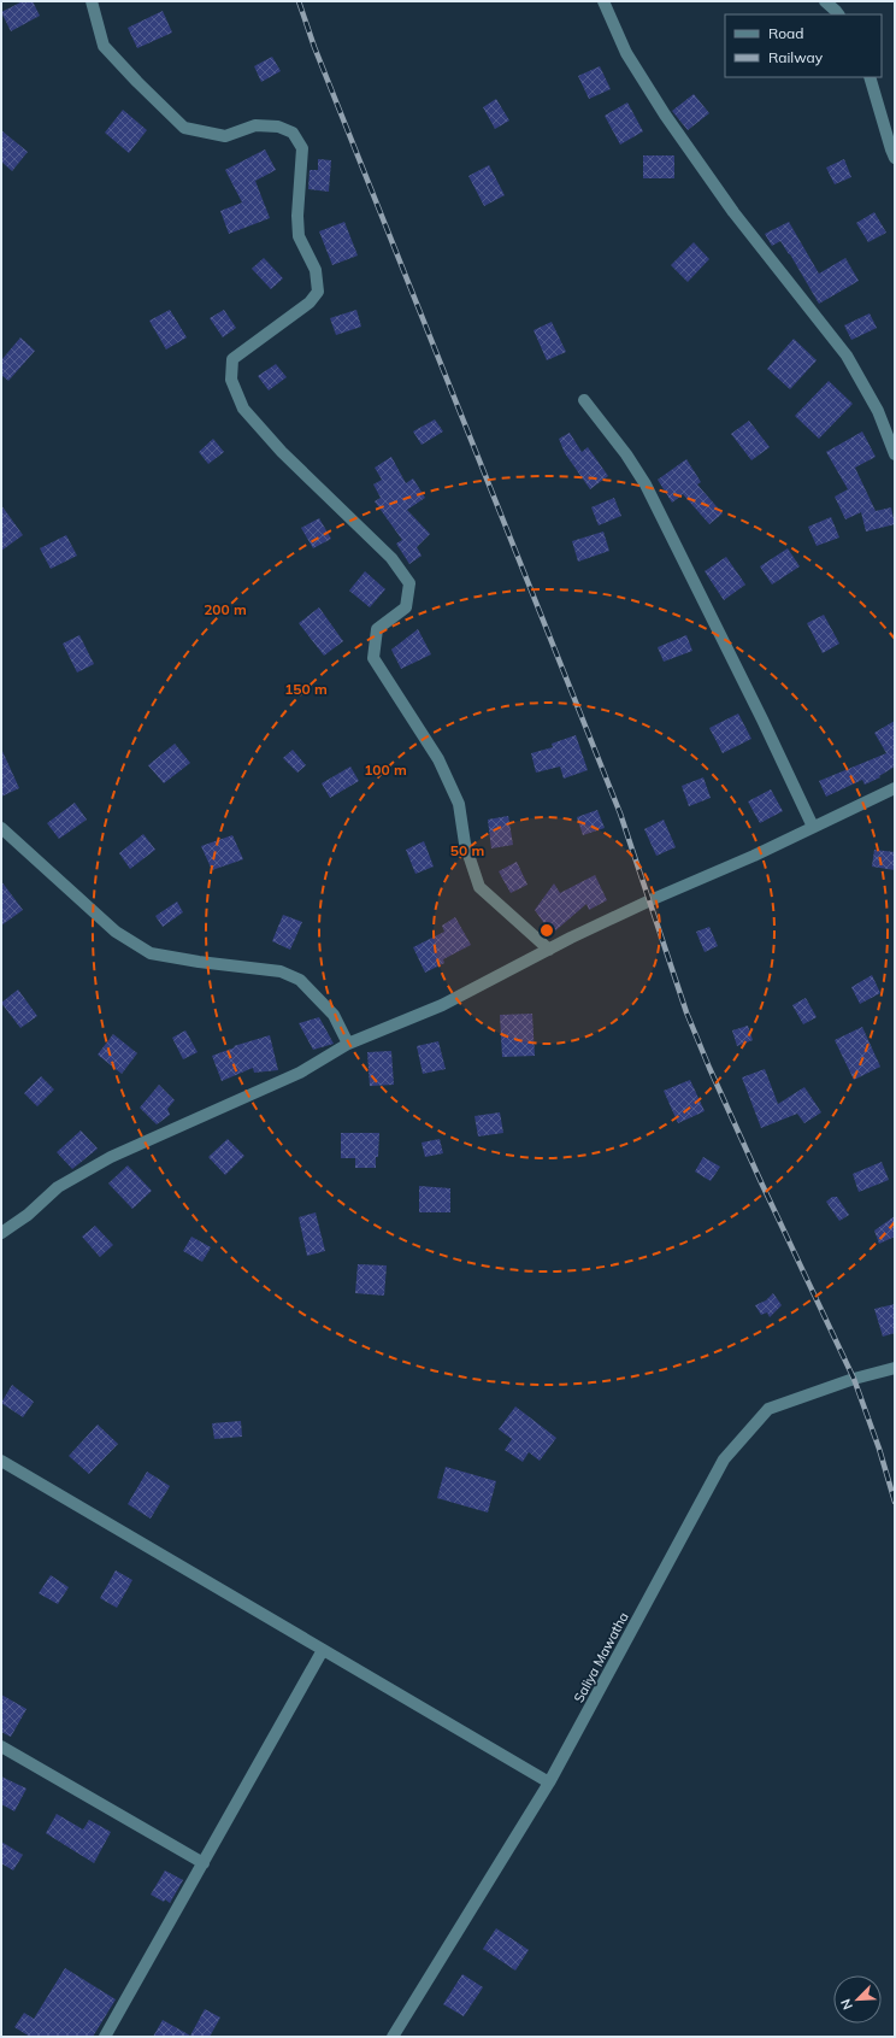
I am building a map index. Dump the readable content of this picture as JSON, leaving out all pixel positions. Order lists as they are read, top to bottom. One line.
{"streets":{"street":["Saliya Mawatha"]},"legend":["Road","Railway"],"north":"bottom left","rings":["200 m","150 m","100 m","50 m"]}
